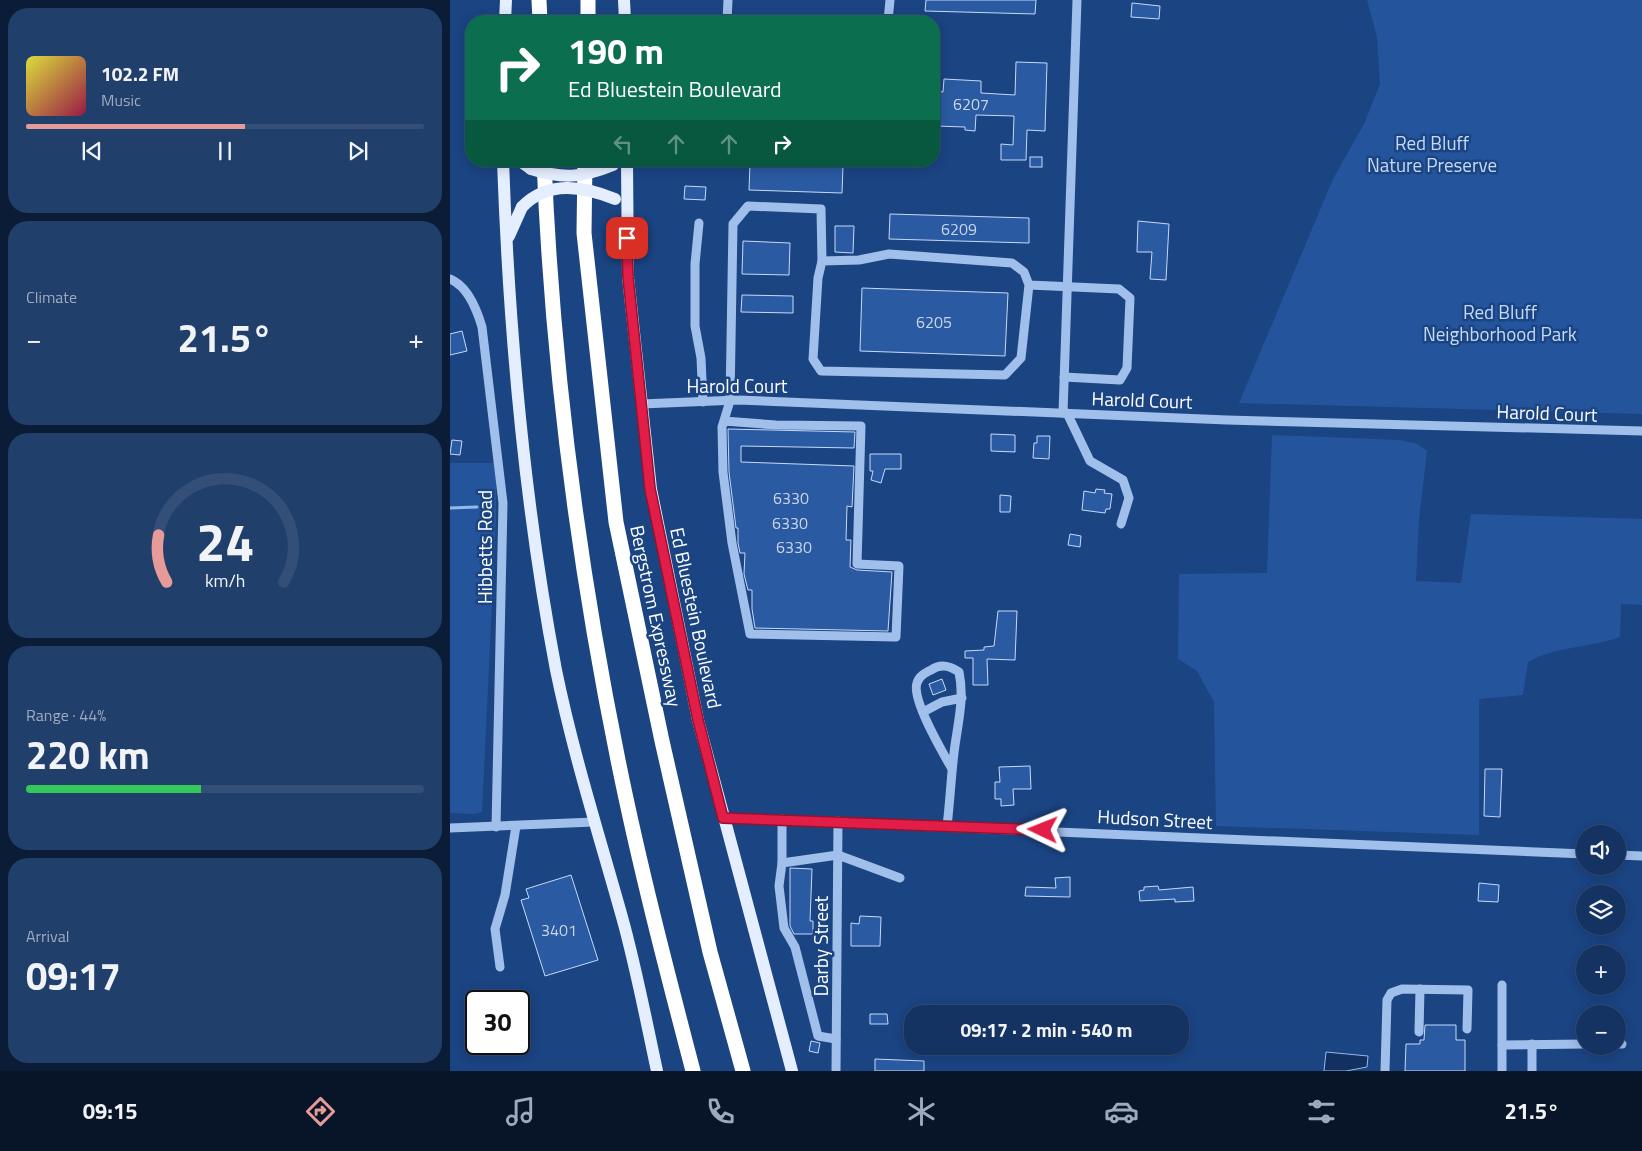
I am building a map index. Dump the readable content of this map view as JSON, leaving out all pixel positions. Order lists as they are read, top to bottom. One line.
{"streets":{"highway":["Bergstrom Expressway"],"main road":["Ed Bluestein Boulevard"],"street":["Harold Court","Hibbetts Road","Hudson Street","Darby Street"]},"crossings":[["Harold Court","Ed Bluestein Boulevard"],["Ed Bluestein Boulevard","Hudson Street"],["Hudson Street","Darby Street"]],"parks":["Red Bluff Nature Preserve","Red Bluff Neighborhood Park"],"house_numbers":["6207","6209","6205","6330","6330","6330","3401"],"page":{"turn":["190 m","Ed Bluestein Boulevard"],"song":["102.2 FM","Music"],"tile":["Climate",["Range · 44%","220 km"],["Arrival","09:17"]],"heat":["−","21.5°","+"],"map_buttons":["+","−"],"limit":"30","trip":"09:17 · 2 min · 540 m","tabs":["09:15","21.5°"],"gauge":["24","km/h"]}}
